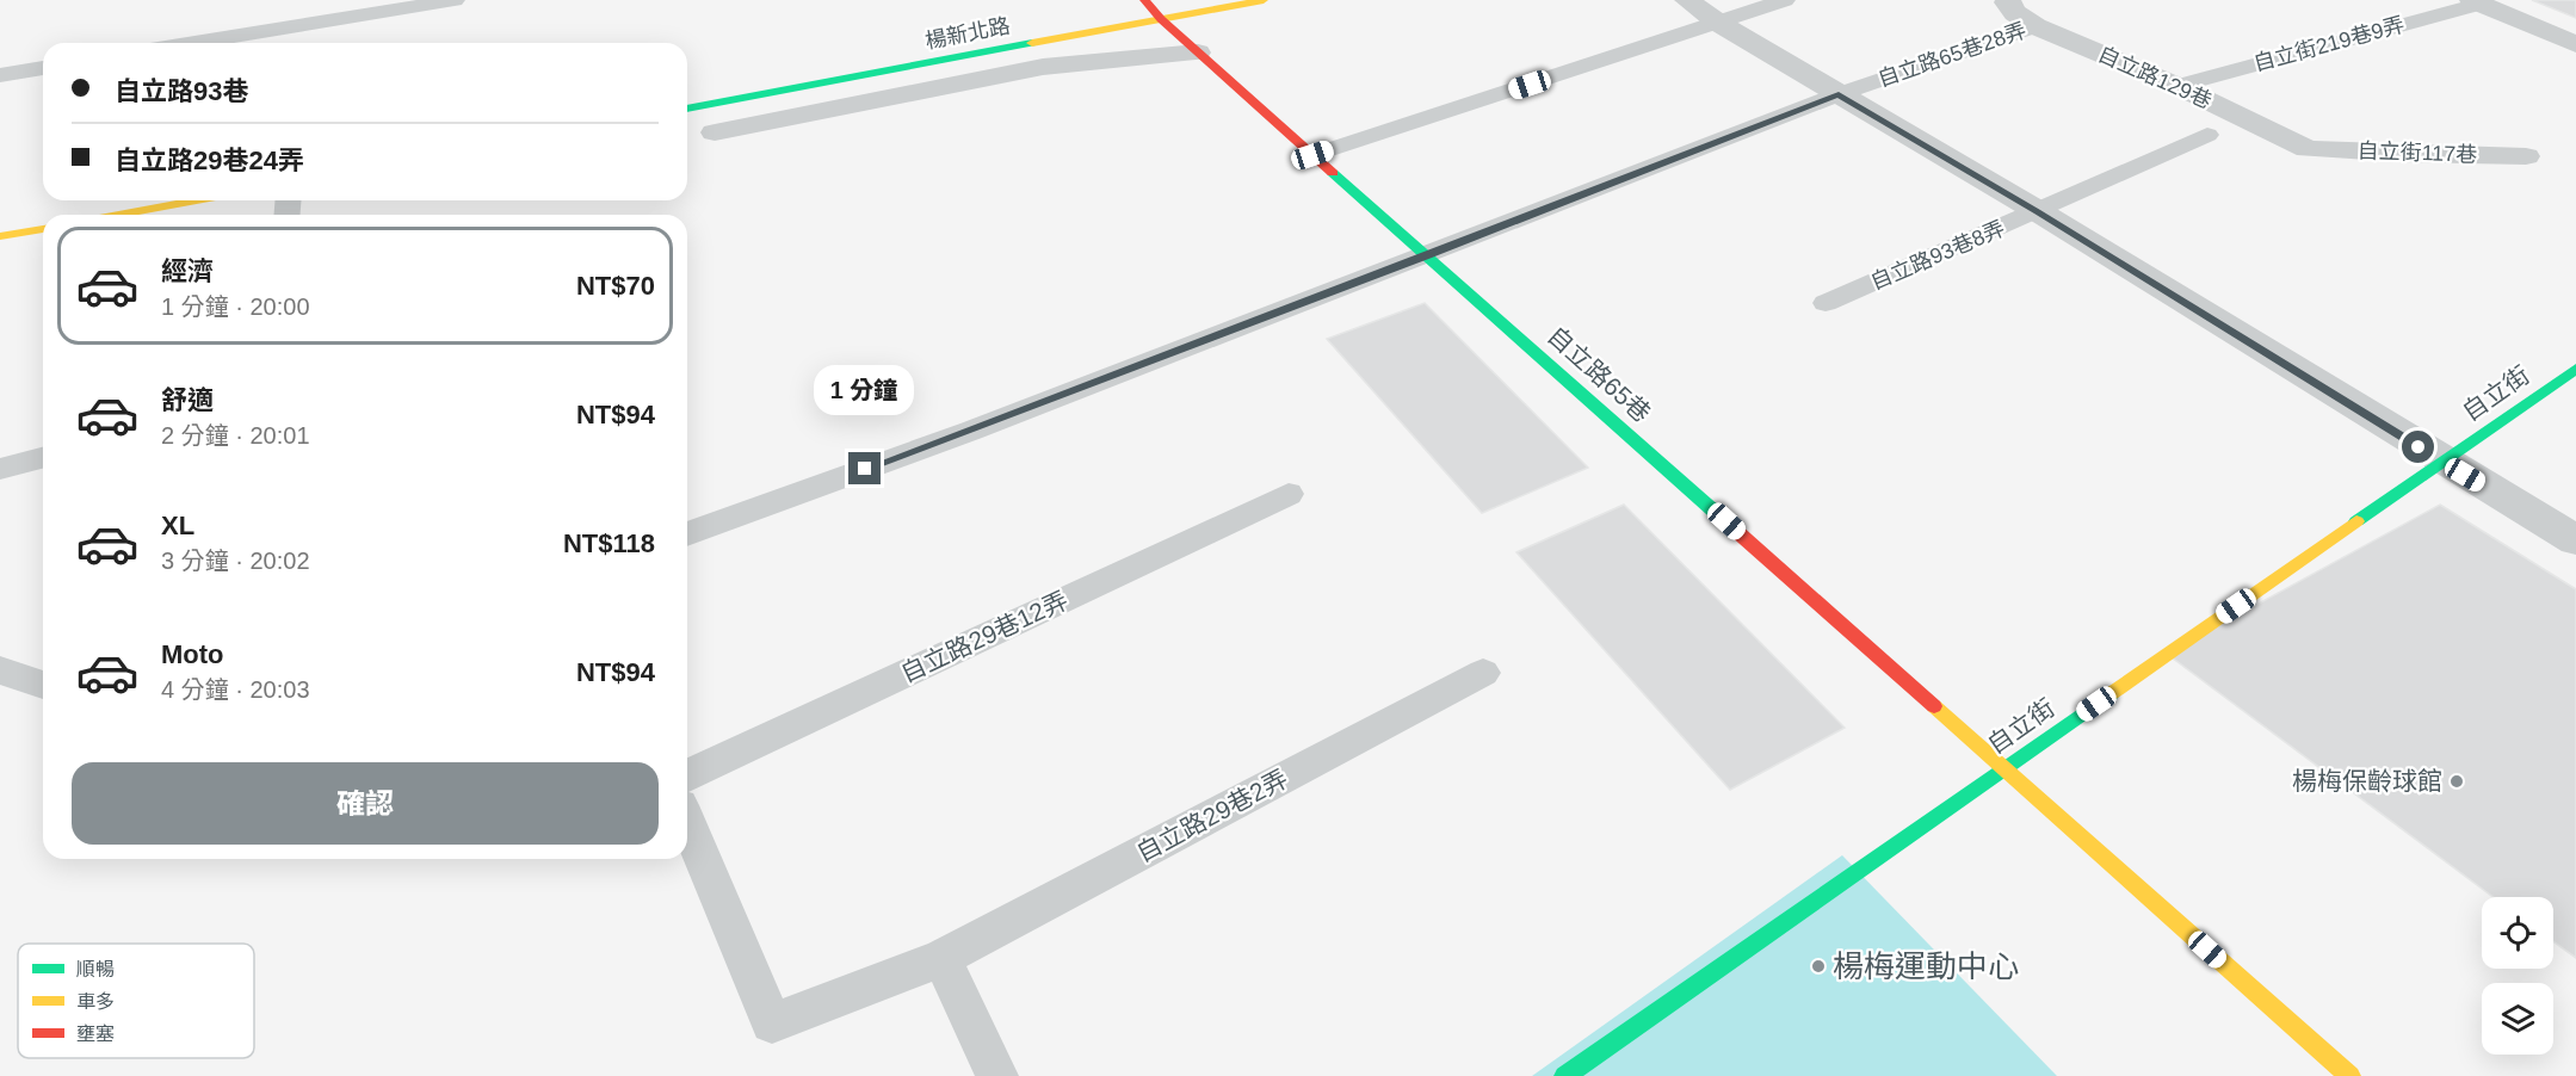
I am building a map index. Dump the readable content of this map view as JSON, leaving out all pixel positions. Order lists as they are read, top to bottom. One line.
{"streets":{"street":["楊新北路","自立路129巷","自立街117巷","自立路65巷","自立街"],"lane":["自立街219巷9弄","自立路65巷28弄","自立路93巷8弄","自立路29巷12弄","自立路29巷2弄"]},"crossings":[["楊新北路","自立路65巷"],["自立街219巷9弄","自立路129巷"],["自立路65巷28弄","自立路129巷"],["自立路65巷28弄","自立路65巷"],["自立路129巷","自立街117巷"],["自立路65巷","自立街"]],"places":["楊梅保齡球館","楊梅運動中心"],"legend":["順暢","車多","壅塞"],"page":{"banner":["自立路93巷","自立路29巷24弄"],"list":[{"name":"經濟","note":"1 分鐘 · 20:00","value":"NT$70"},{"name":"舒適","note":"2 分鐘 · 20:01","value":"NT$94"},{"name":"XL","note":"3 分鐘 · 20:02","value":"NT$118"},{"name":"Moto","note":"4 分鐘 · 20:03","value":"NT$94"}],"bubble":"1 分鐘","buttons":"確認"}}
